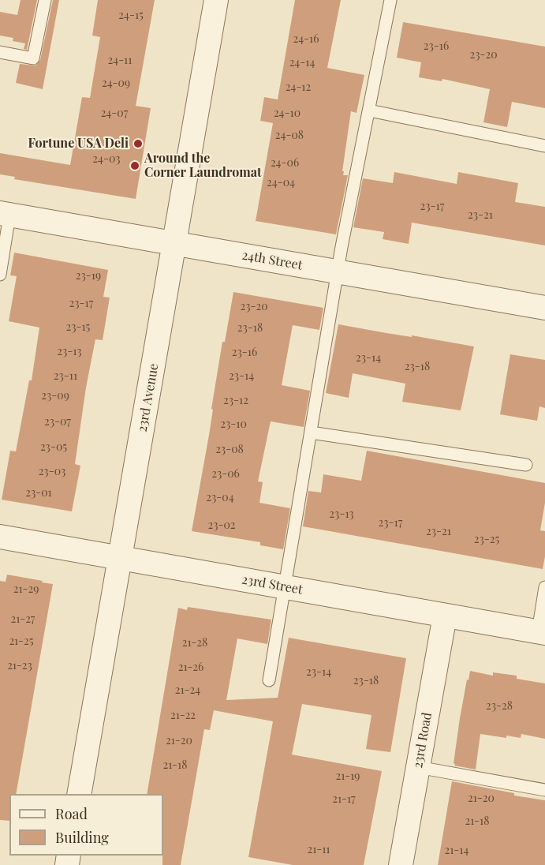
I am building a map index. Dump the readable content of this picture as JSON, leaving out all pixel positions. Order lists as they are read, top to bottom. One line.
{"streets":{"street":["24th Street","23rd Avenue","23rd Street","23rd Road"]},"crossings":[["24th Street","23rd Avenue"],["23rd Avenue","23rd Street"],["23rd Street","23rd Road"]],"places":["Fortune USA Deli","Around the Corner Laundromat"],"house_numbers":["24-15","24-16","23-16","23-20","24-11","24-14","24-09","24-12","24-07","24-10","24-08","24-03","24-06","24-04","23-17","23-21","23-19","23-17","23-20","23-15","23-18","23-13","23-16","23-14","23-18","23-11","23-14","23-09","23-12","23-07","23-10","23-05","23-08","23-03","23-06","23-01","23-04","23-13","23-17","23-02","23-21","23-25","21-29","21-27","21-25","21-28","21-23","21-26","23-14","23-18","21-24","23-28","21-22","21-20","21-18","21-19","21-20","21-17","21-18","21-11","21-14"],"legend":["Road","Building"]}
